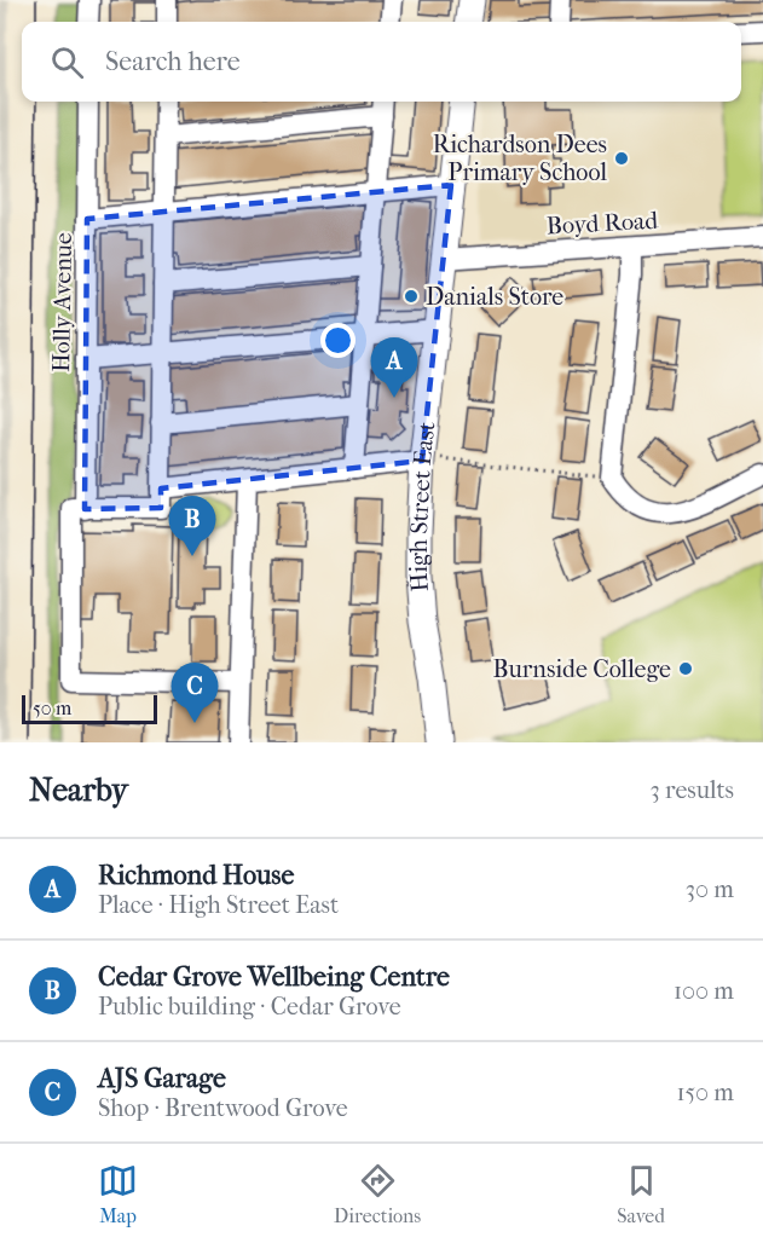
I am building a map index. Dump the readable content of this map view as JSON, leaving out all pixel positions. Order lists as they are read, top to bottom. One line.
{"streets":{"main road":["High Street East"],"street":["Boyd Road","Holly Avenue"]},"crossings":[["Boyd Road","High Street East"]],"places":["Richardson Dees Primary School","Danials Store","Burnside College"],"scale_bar":"50 m","page":{"search":"Search here","pins":["A","B","C"],"scale":"50 m","heading":["Nearby","3 results"],"list":[{"mark":"A","name":"Richmond House","note":"Place · High Street East","value":"30 m"},{"mark":"B","name":"Cedar Grove Wellbeing Centre","note":"Public building · Cedar Grove","value":"100 m"},{"mark":"C","name":"AJS Garage","note":"Shop · Brentwood Grove","value":"150 m"}],"nav":["Map","Directions","Saved"]}}
